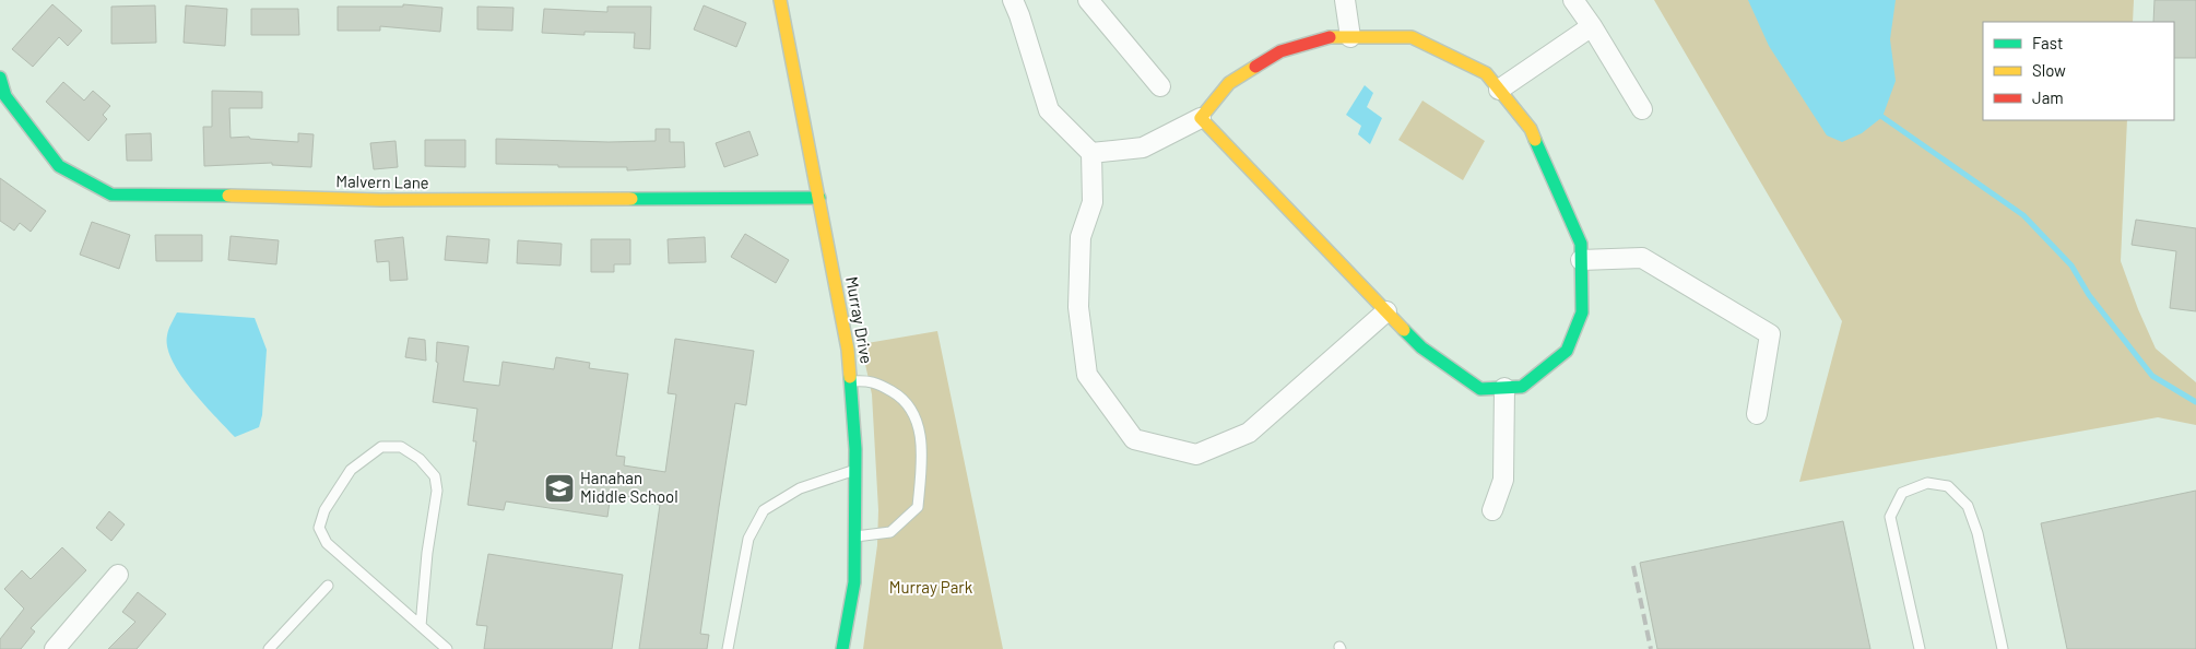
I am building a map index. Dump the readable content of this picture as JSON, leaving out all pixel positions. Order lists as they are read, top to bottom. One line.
{"streets":{"street":["Malvern Lane","Murray Drive"]},"crossings":[["Malvern Lane","Murray Drive"]],"parks":["Murray Park"],"places":{"school or university":["Hanahan Middle School"]},"legend":["Fast","Slow","Jam"]}
